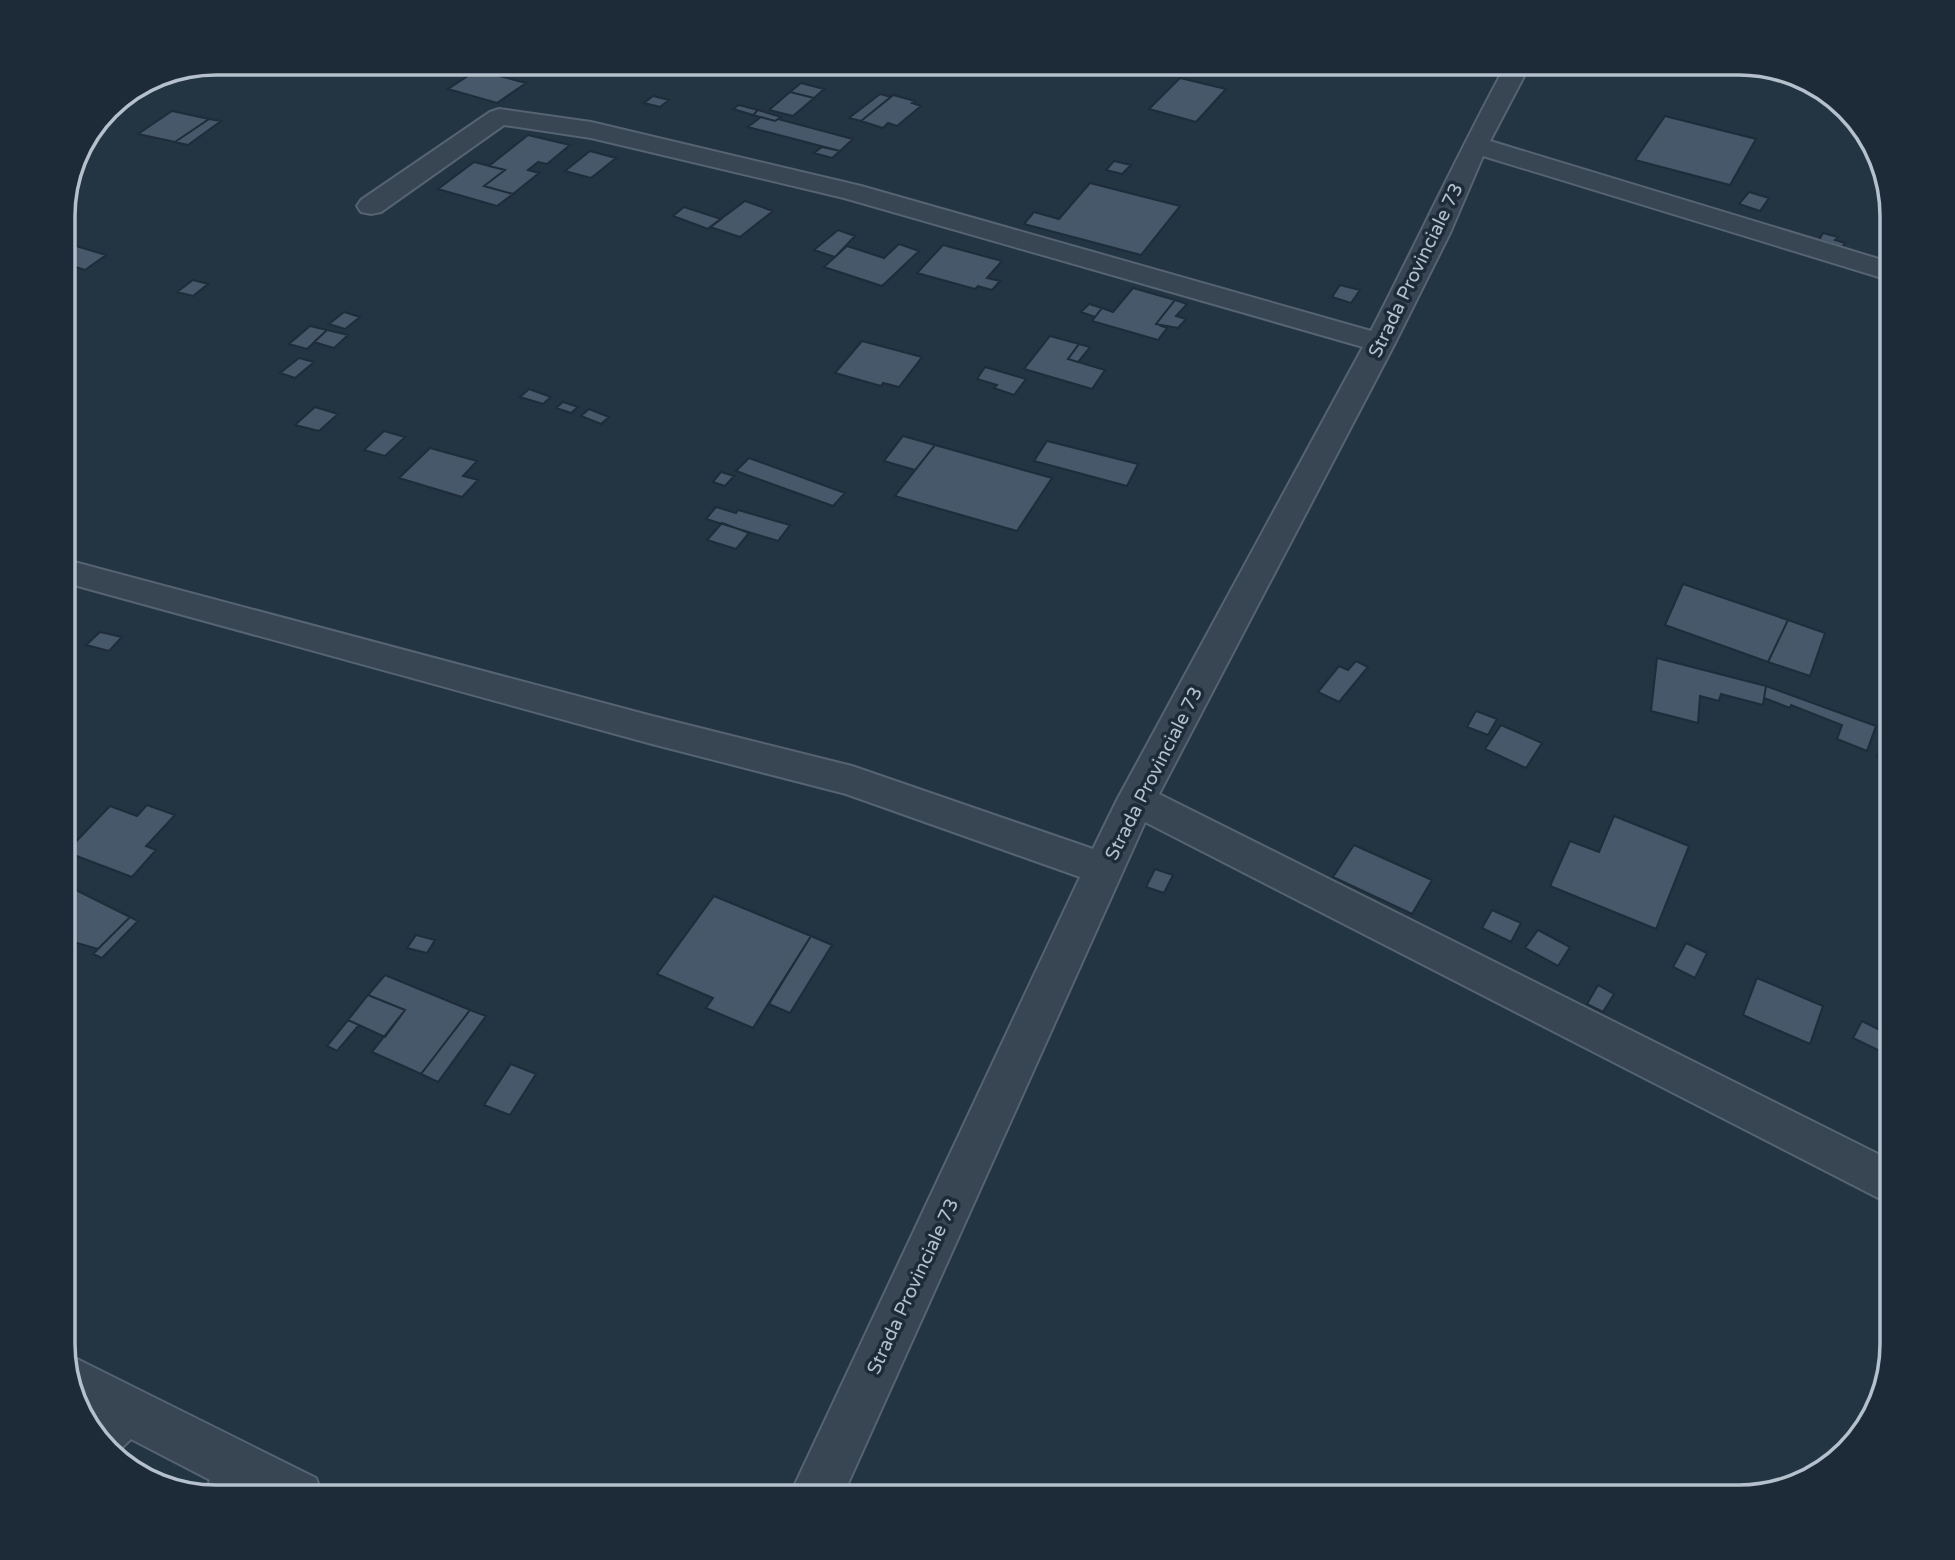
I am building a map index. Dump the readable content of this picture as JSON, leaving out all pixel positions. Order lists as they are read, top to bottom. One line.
{"streets":{"street":["Strada Provinciale 73"]}}
